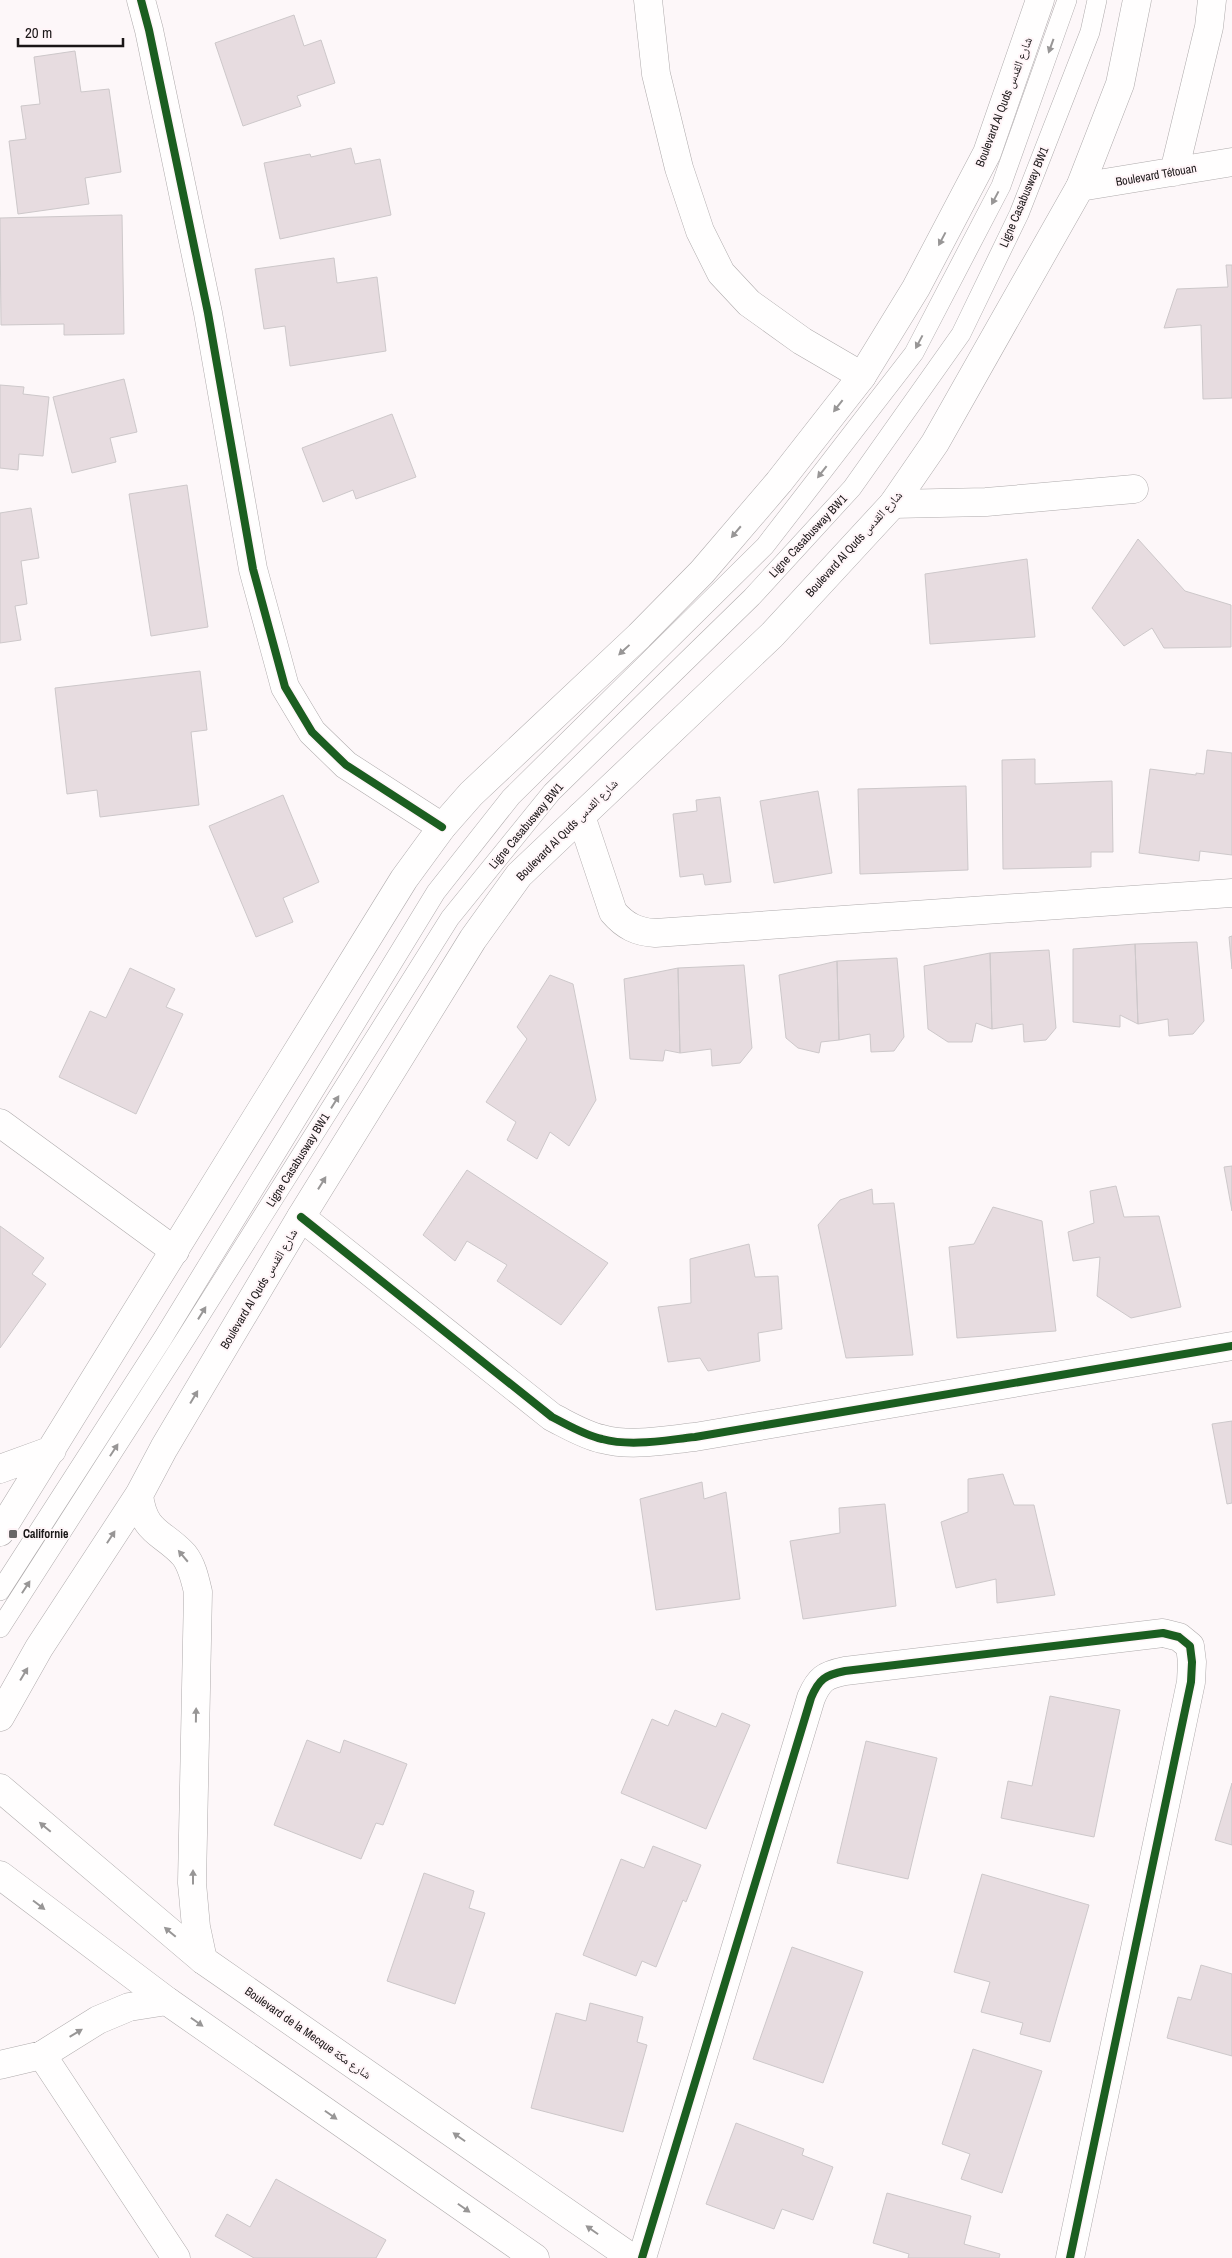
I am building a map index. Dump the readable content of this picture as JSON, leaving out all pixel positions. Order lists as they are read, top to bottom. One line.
{"streets":{"main road":["Boulevard Al Quds شارع القدس","Boulevard Tétouan","Boulevard de la Mecque شارع مكة"],"lane":["Ligne Casabusway BW1"]},"crossings":[["Boulevard Al Quds شارع القدس","Boulevard Tétouan"]],"places":{"transit":["Californie"]},"scale_bar":"20 m"}
